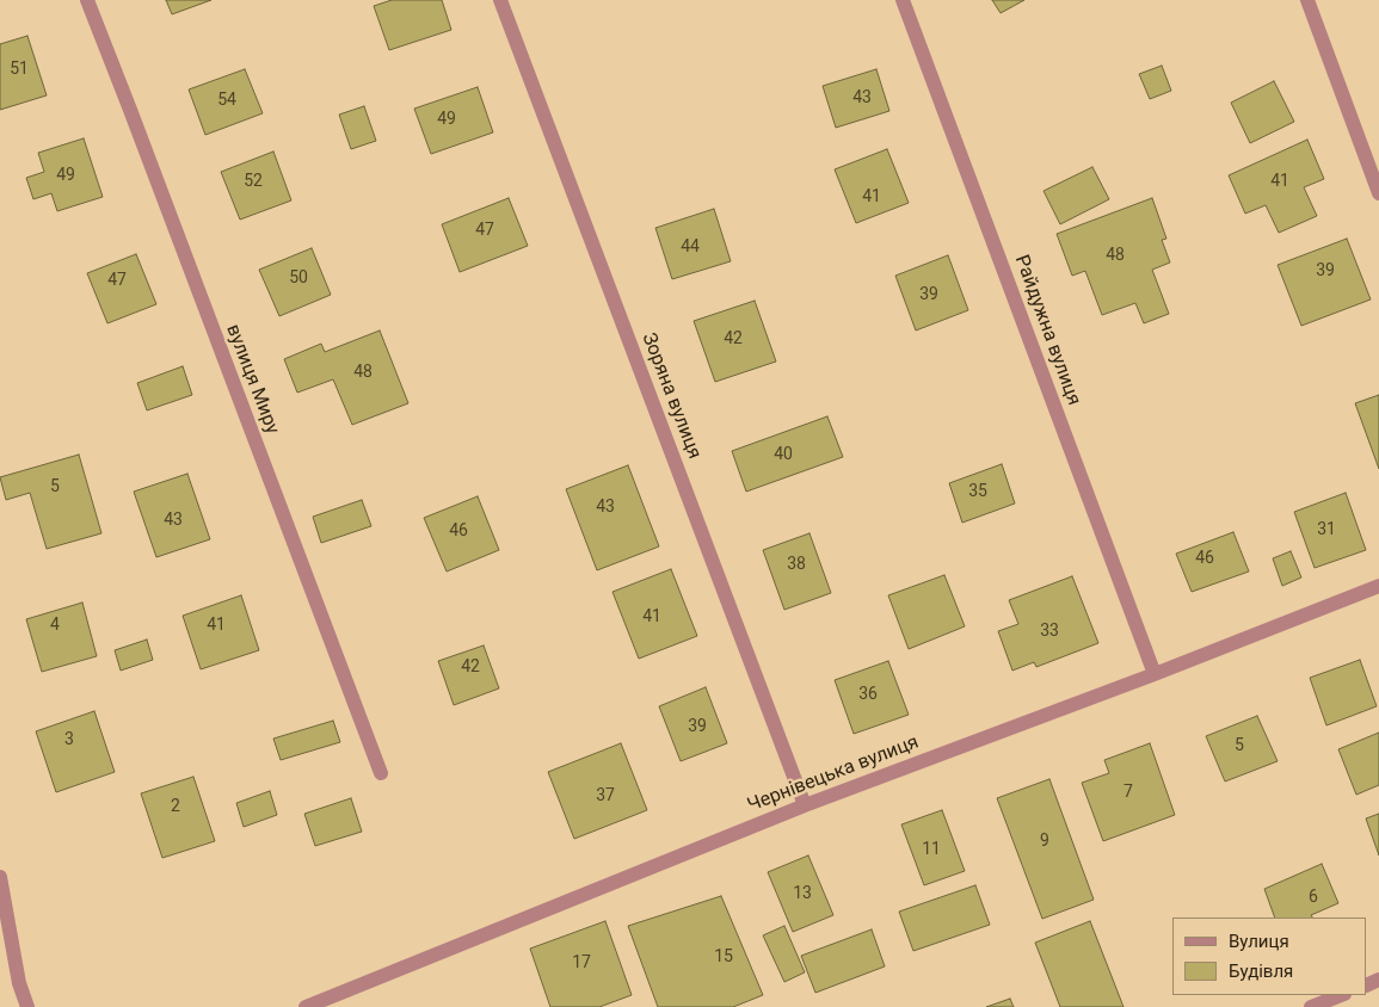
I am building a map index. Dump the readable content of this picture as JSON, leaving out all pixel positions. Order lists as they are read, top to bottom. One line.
{"streets":{"street":["Райдужна вулиця","вулиця Миру","Зоряна вулиця","Чернівецька вулиця"]},"crossings":[["Райдужна вулиця","Чернівецька вулиця"],["Зоряна вулиця","Чернівецька вулиця"]],"house_numbers":["51","43","54","49","49","52","41","41","47","44","48","39","50","47","39","42","48","40","5","35","43","43","31","46","46","38","41","4","41","33","42","36","39","3","5","7","37","2","9","11","13","6","15","17"],"legend":["Вулиця","Будівля"]}
